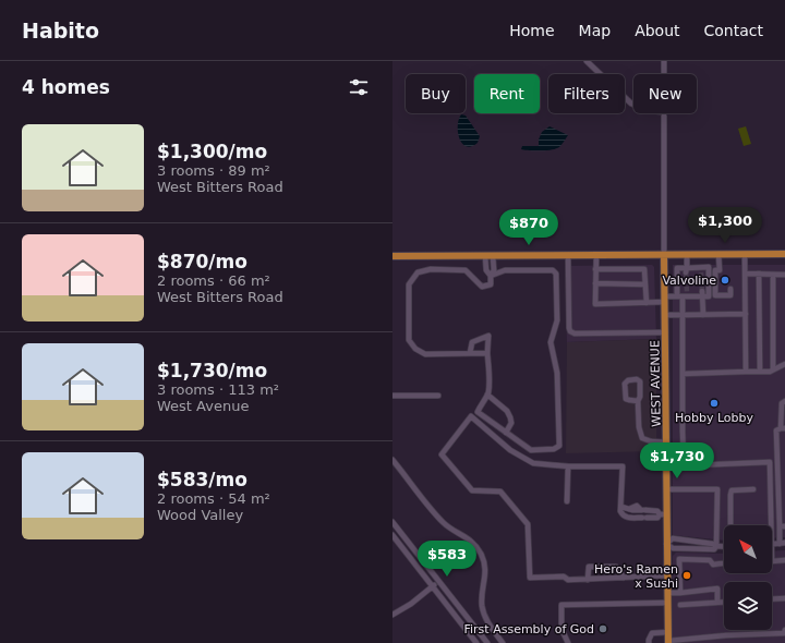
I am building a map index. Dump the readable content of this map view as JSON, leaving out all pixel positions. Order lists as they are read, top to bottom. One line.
{"streets":{"main road":["WEST AVENUE"]},"places":["Valvoline","Hobby Lobby","Hero's Ramen x Sushi","First Assembly of God"],"north":"top left","page":{"header":"Habito","nav":["Home","Map","About","Contact"],"heading":"4 homes","chip":["Buy","Rent","Filters","New"],"list":[{"name":"$1,300/mo","note":"3 rooms · 89 m² · West Bitters Road"},{"name":"$870/mo","note":"2 rooms · 66 m² · West Bitters Road"},{"name":"$1,730/mo","note":"3 rooms · 113 m² · West Avenue"},{"name":"$583/mo","note":"2 rooms · 54 m² · Wood Valley"}],"price":["$1,300","$870","$1,730","$583"]}}
